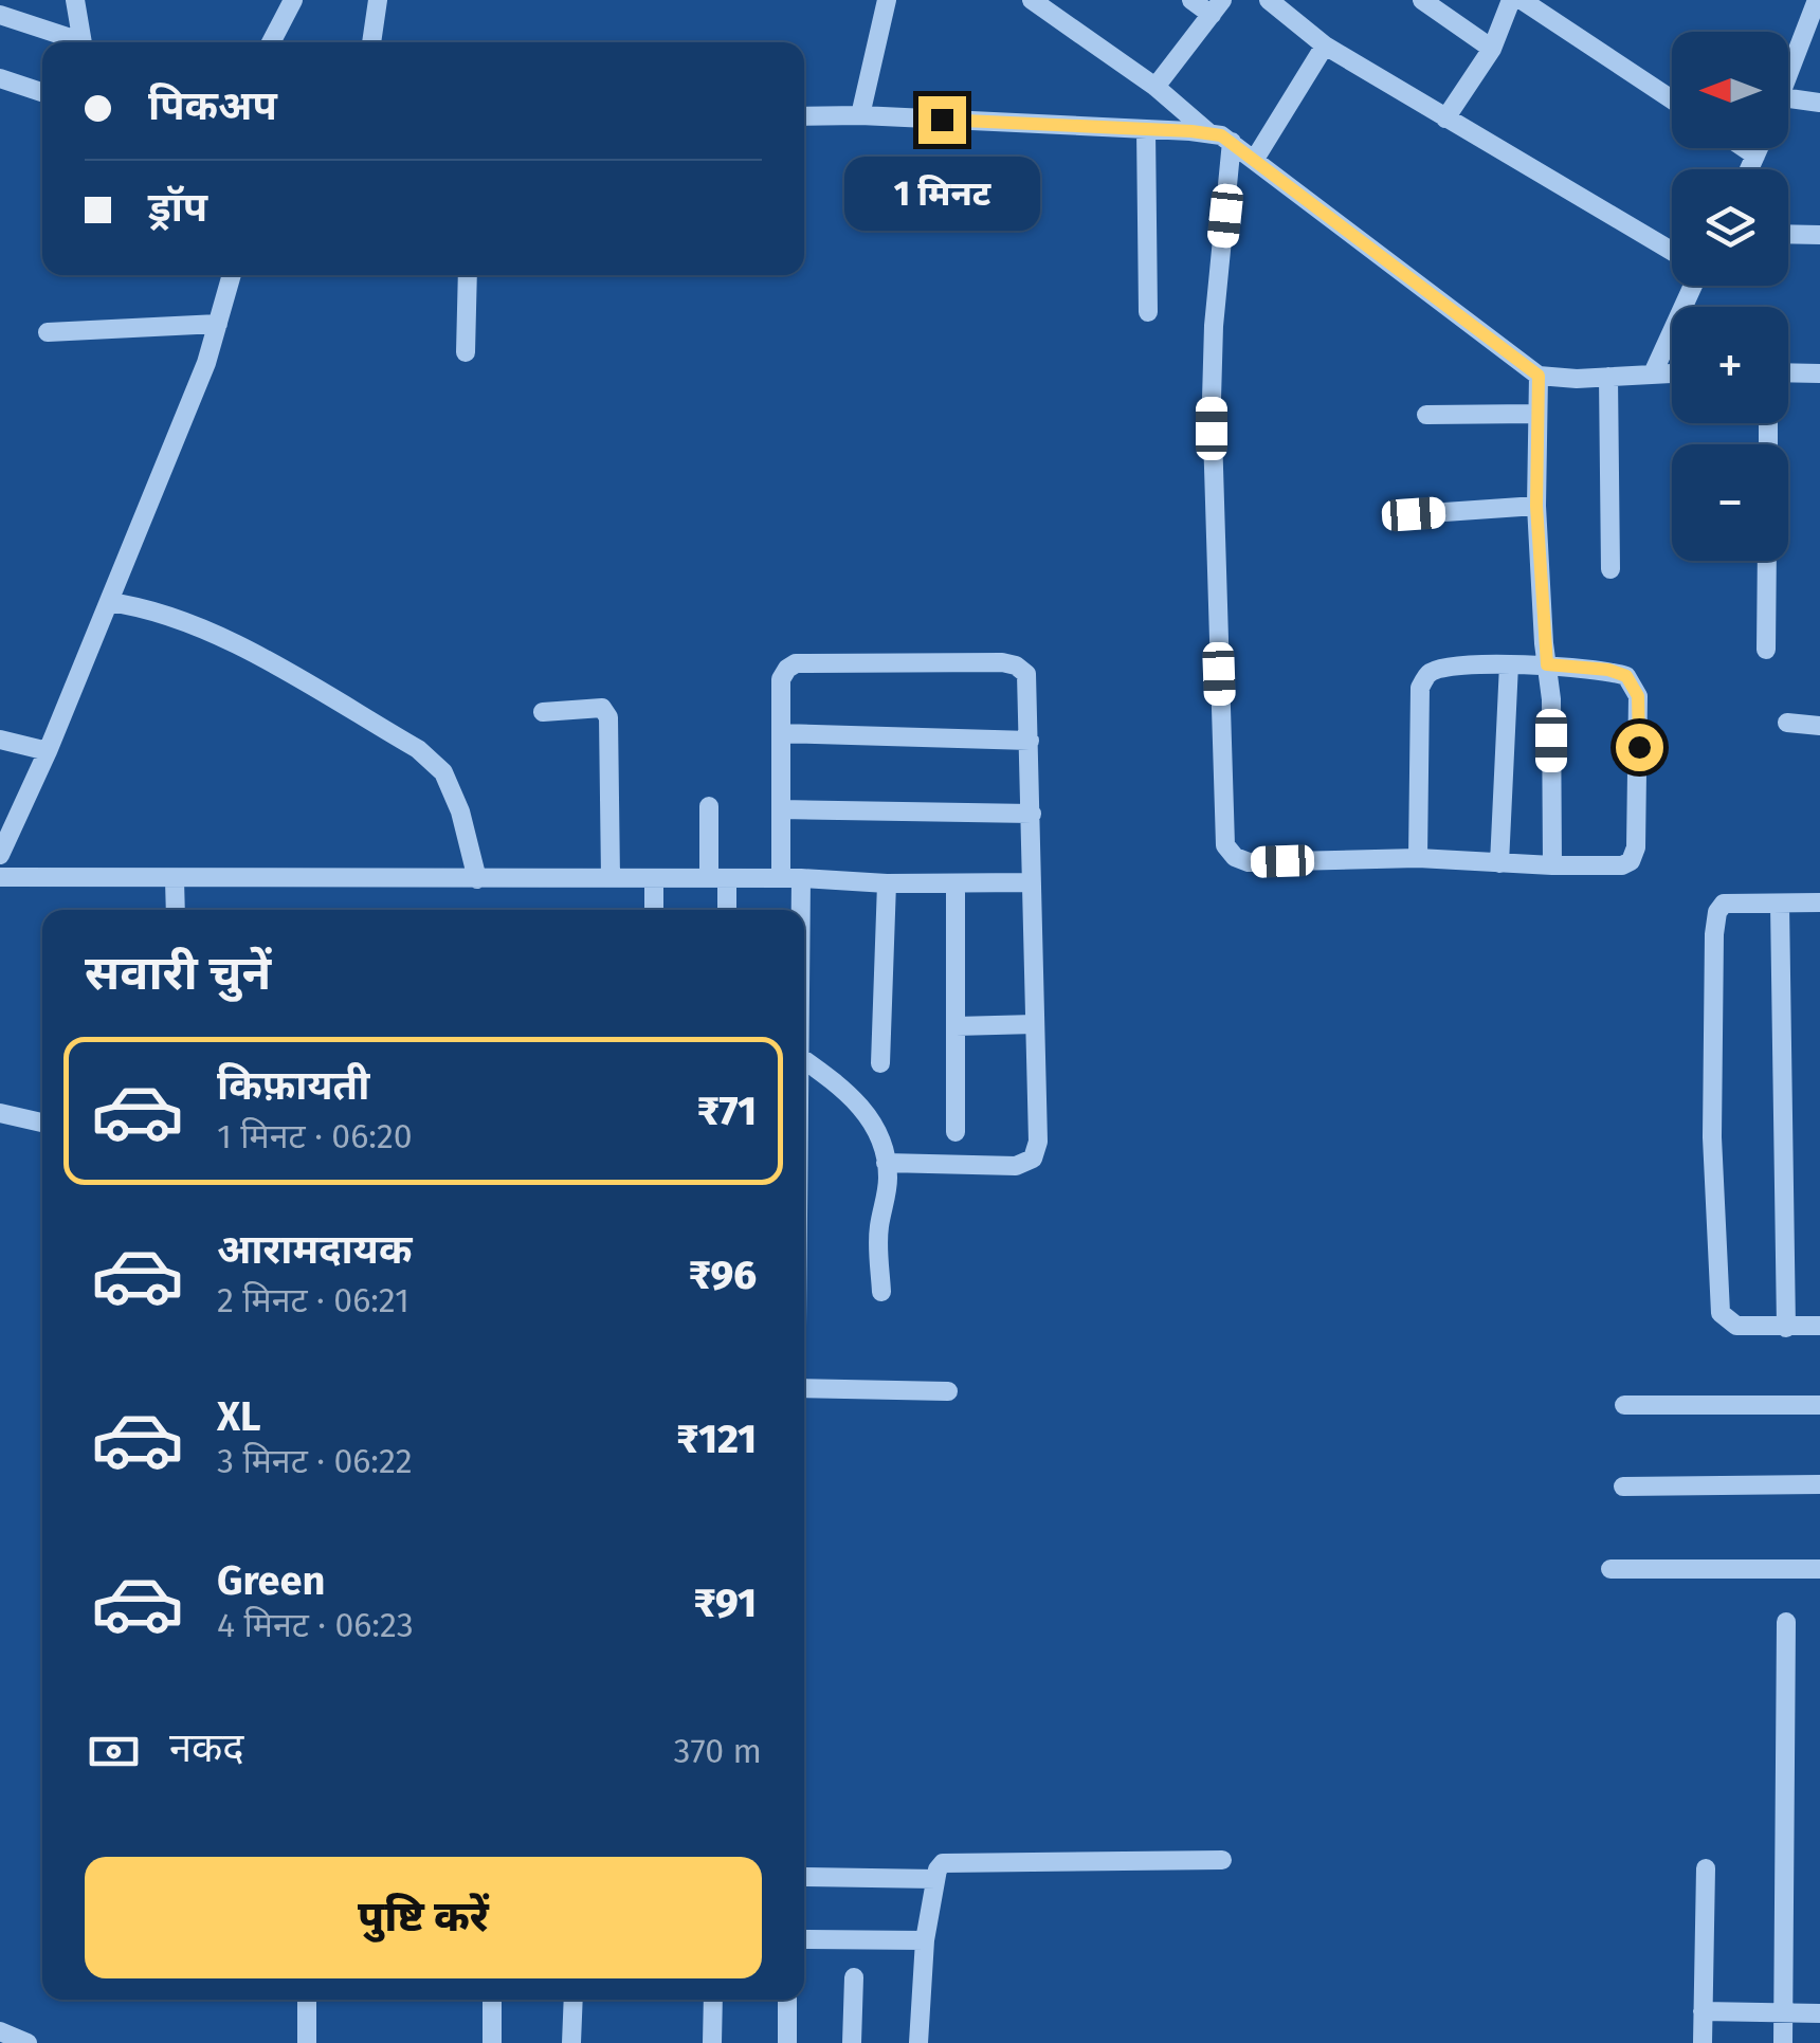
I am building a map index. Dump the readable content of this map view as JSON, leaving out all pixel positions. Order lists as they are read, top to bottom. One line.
{"north":"left","page":{"map_buttons":["+","−"],"banner":["पिकअप","ड्रॉप"],"bubble":"1 मिनट","heading":"सवारी चुनें","list":[{"name":"किफ़ायती","note":"1 मिनट · 06:20","value":"₹71"},{"name":"आरामदायक","note":"2 मिनट · 06:21","value":"₹96"},{"name":"XL","note":"3 मिनट · 06:22","value":"₹121"},{"name":"Green","note":"4 मिनट · 06:23","value":"₹91"}],"pay":["नकद","370 m"],"buttons":"पुष्टि करें"}}
